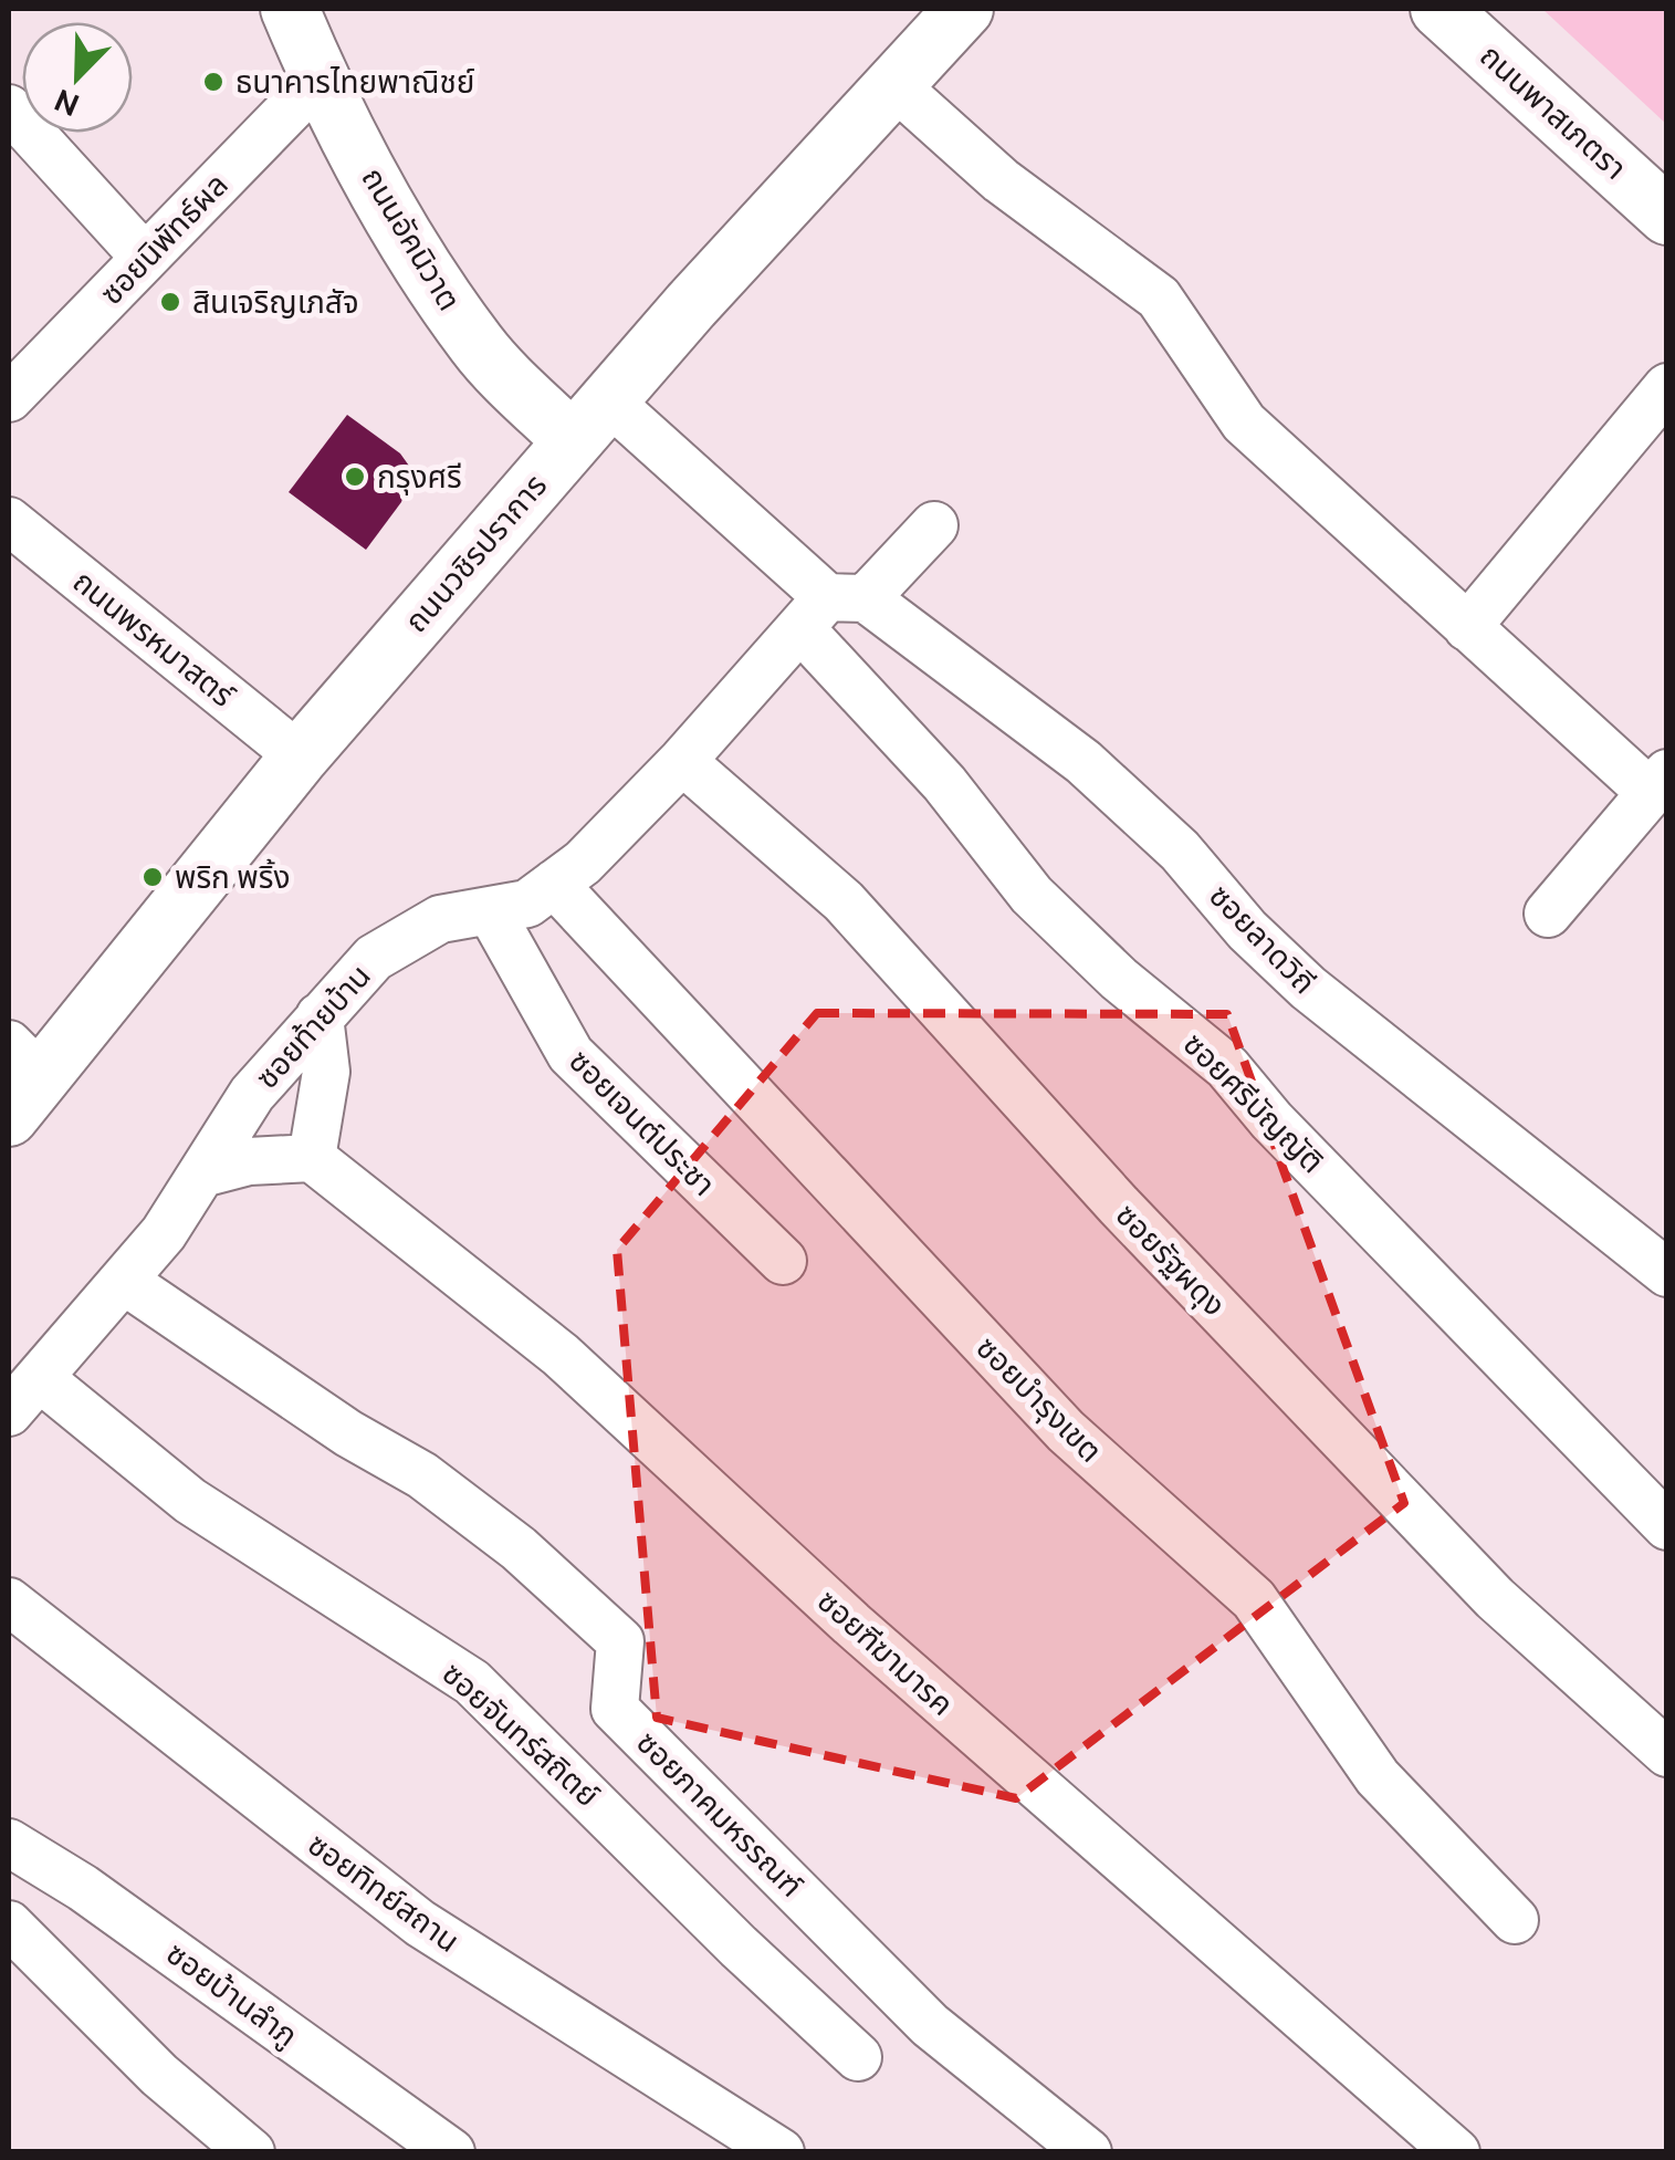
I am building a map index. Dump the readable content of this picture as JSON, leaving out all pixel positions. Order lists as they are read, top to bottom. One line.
{"streets":{"street":["ถนนพาสเภตรา","ซอยนิพัทธ์ผล","ถนนอัคนิวาต","ถนนวชิรปราการ","ถนนพรหมาสตร์","ซอยลาดวิถี","ซอยท้ายบ้าน","ซอยศรีบัญญัติ","ซอยเจนต์ประชา","ซอยรัฐผดุง","ซอยบำรุงเขต","ซอยฑีฆามารค","ซอยจันทร์สถิตย์","ซอยภาคมหรรณฑ์","ซอยทิทย์สถาน","ซอยบ้านลำภู"]},"crossings":[["ซอยนิพัทธ์ผล","ถนนอัคนิวาต"],["ถนนอัคนิวาต","ถนนวชิรปราการ"],["ถนนอัคนิวาต","ซอยลาดวิถี"],["ถนนวชิรปราการ","ถนนพรหมาสตร์"],["ถนนวชิรปราการ","ซอยลาดวิถี"],["ซอยลาดวิถี","ซอยท้ายบ้าน"],["ซอยลาดวิถี","ซอยศรีบัญญัติ"],["ซอยท้ายบ้าน","ซอยศรีบัญญัติ"],["ซอยท้ายบ้าน","ซอยเจนต์ประชา"],["ซอยท้ายบ้าน","ซอยรัฐผดุง"],["ซอยท้ายบ้าน","ซอยบำรุงเขต"],["ซอยท้ายบ้าน","ซอยจันทร์สถิตย์"],["ซอยท้ายบ้าน","ซอยภาคมหรรณฑ์"]],"places":["ธนาคารไทยพาณิชย์","สินเจริญเภสัจ","กรุงศรี","พริก พริ้ง"],"north":"bottom left"}
